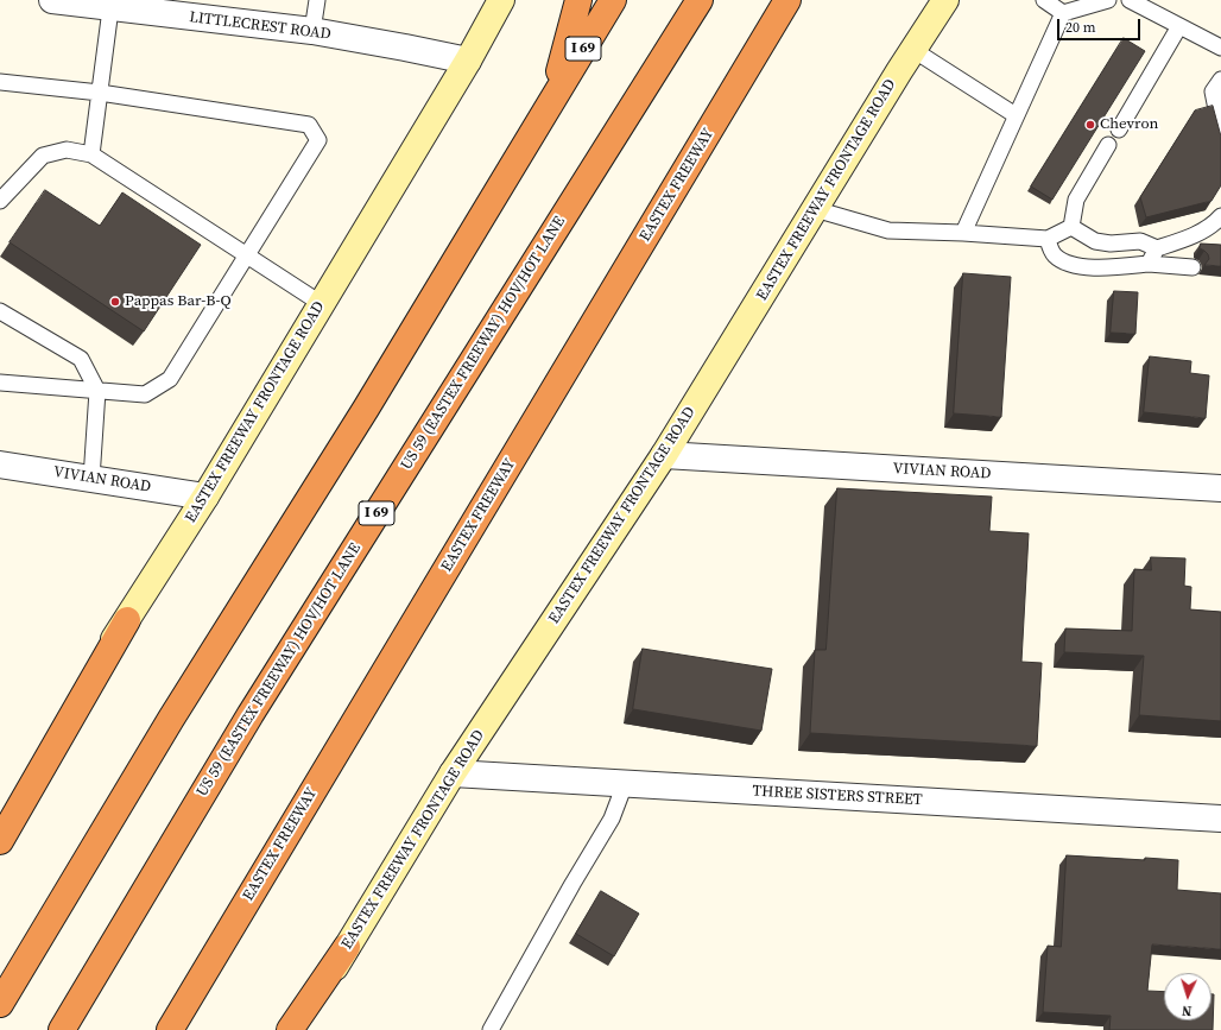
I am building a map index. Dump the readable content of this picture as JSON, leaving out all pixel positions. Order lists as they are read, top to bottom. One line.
{"streets":{"highway":["I 69","EASTEX FREEWAY","US 59 (EASTEX FREEWAY) HOV/HOT LANE"],"main road":["EASTEX FREEWAY FRONTAGE ROAD"],"street":["LITTLECREST ROAD","VIVIAN ROAD","THREE SISTERS STREET"]},"crossings":[["LITTLECREST ROAD","EASTEX FREEWAY FRONTAGE ROAD"],["EASTEX FREEWAY FRONTAGE ROAD","VIVIAN ROAD"],["EASTEX FREEWAY FRONTAGE ROAD","THREE SISTERS STREET"]],"places":["Chevron","Pappas Bar-B-Q"],"scale_bar":"20 m","north":"bottom"}
